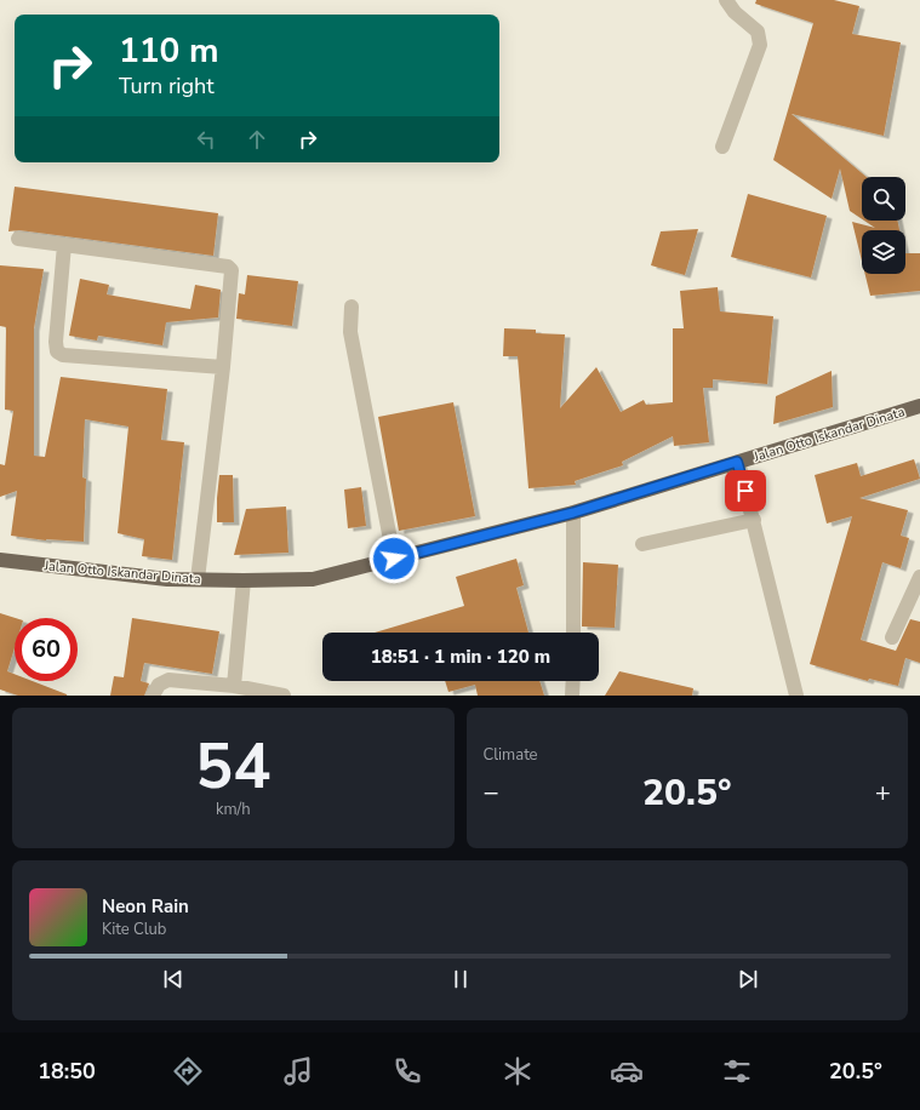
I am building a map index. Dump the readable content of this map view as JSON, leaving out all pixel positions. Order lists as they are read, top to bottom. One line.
{"streets":{"main road":["Jalan Otto Iskandar Dinata"]},"page":{"turn":["110 m","Turn right"],"limit":"60","trip":"18:51 · 1 min · 120 m","tile":[["54","km/h"],"Climate"],"heat":["−","20.5°","+"],"song":["Neon Rain","Kite Club"],"tabs":["18:50","20.5°"]}}
